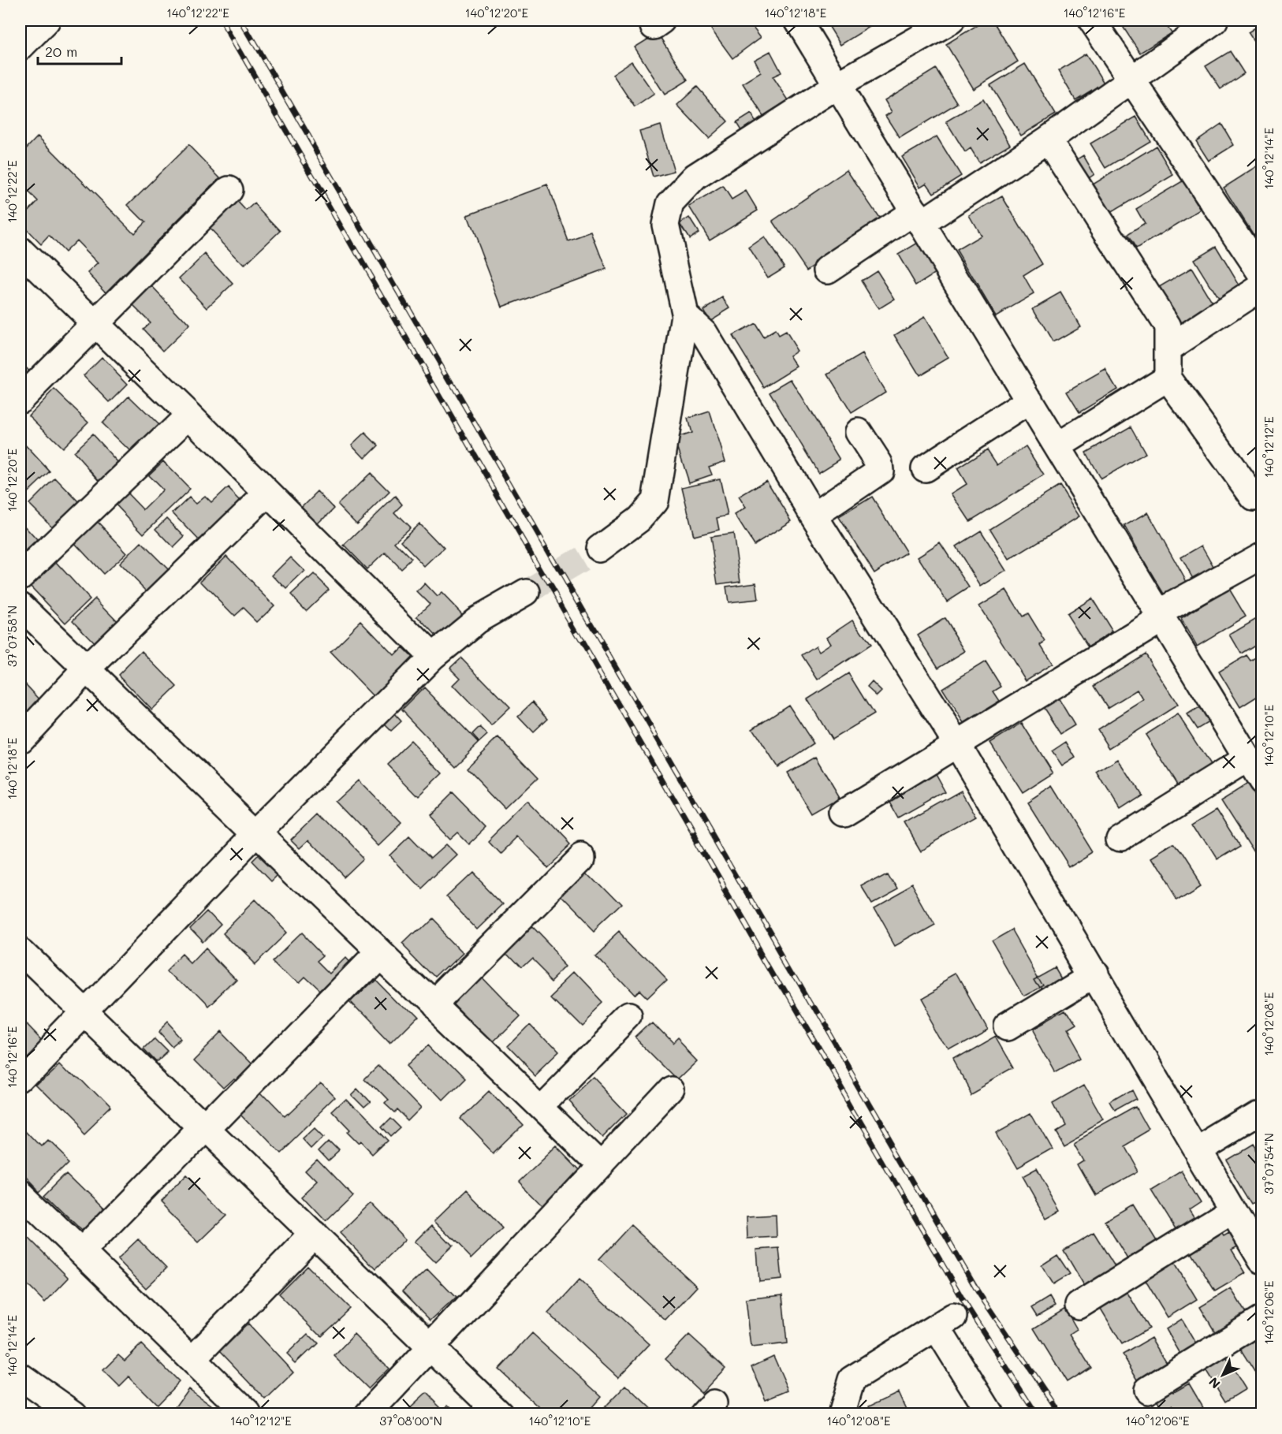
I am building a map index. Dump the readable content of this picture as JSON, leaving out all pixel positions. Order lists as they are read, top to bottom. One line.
{"scale_bar":"20 m","north":"bottom left","coordinates":["140°12'22\"E","140°12'20\"E","140°12'18\"E","140°12'16\"E","140°12'14\"E","140°12'12\"E","37°07'58\"N","140°12'10\"E","140°12'08\"E","37°07'54\"N","140°12'06\"E","37°08'00\"N"]}
